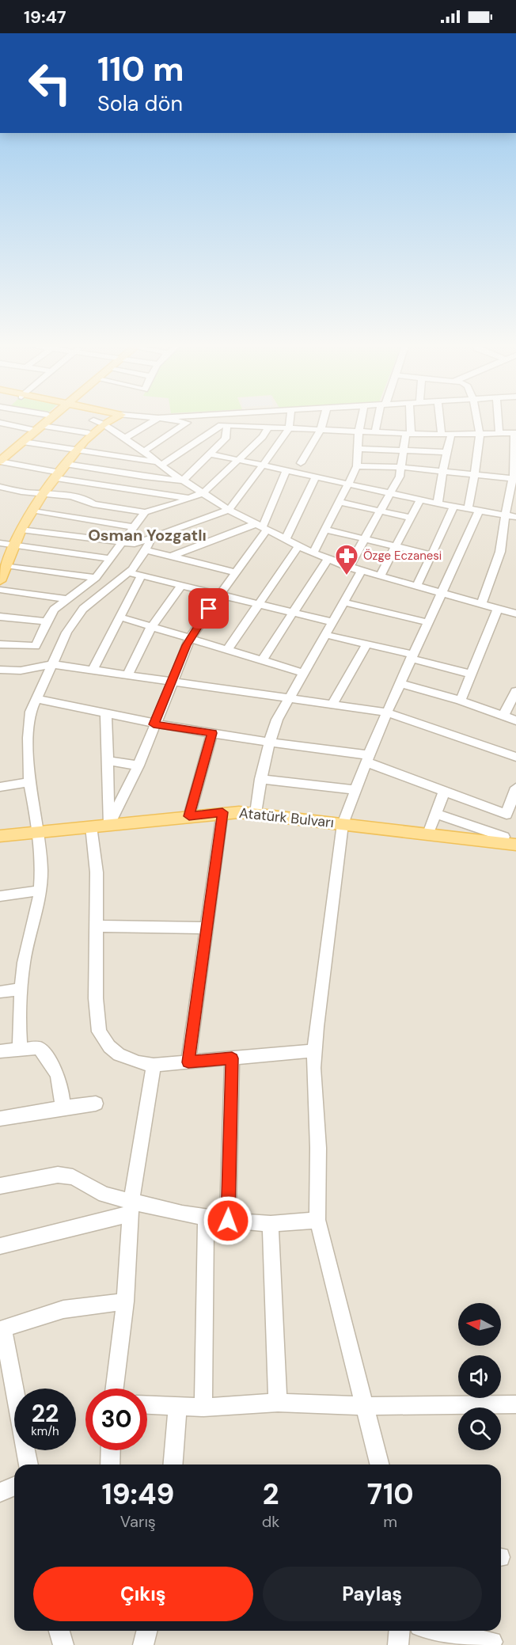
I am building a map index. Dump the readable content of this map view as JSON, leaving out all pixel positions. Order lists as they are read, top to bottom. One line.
{"streets":{"main road":["Atatürk Bulvarı"]},"districts":["Osman Yozgatlı"],"places":{"pharmacy":["Özge Eczanesi"]},"north":"left","page":{"status":"19:47","turn":["110 m","Sola dön"],"speed":"22 km/h","limit":"30","eta":["19:49","Varış","2","dk","710","m"],"buttons":["Çıkış","Paylaş"]}}
